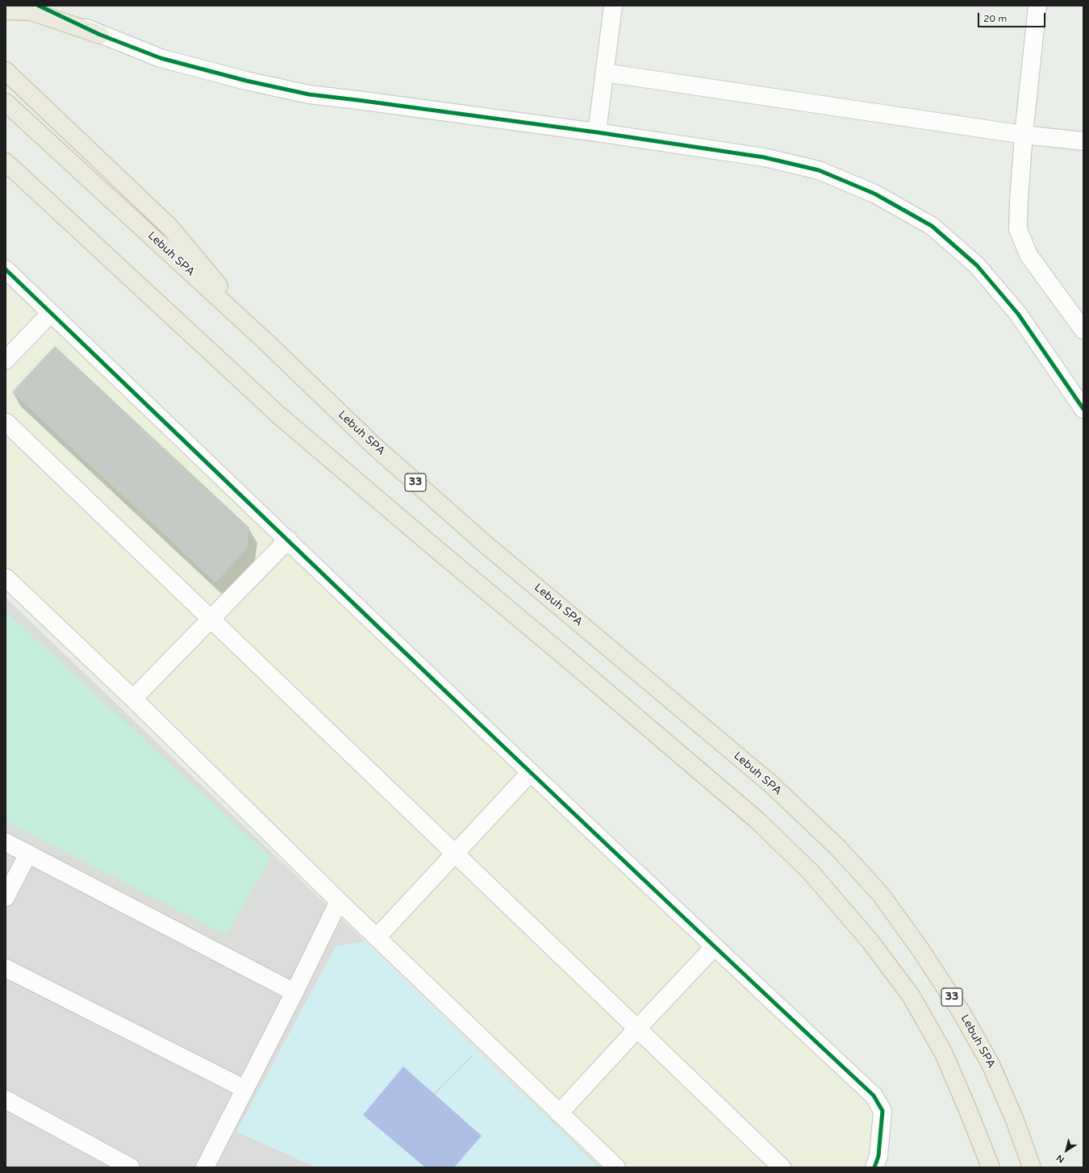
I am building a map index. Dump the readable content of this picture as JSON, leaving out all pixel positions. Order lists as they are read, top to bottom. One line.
{"streets":{"highway":["Lebuh SPA","33"]},"scale_bar":"20 m","north":"bottom left"}
